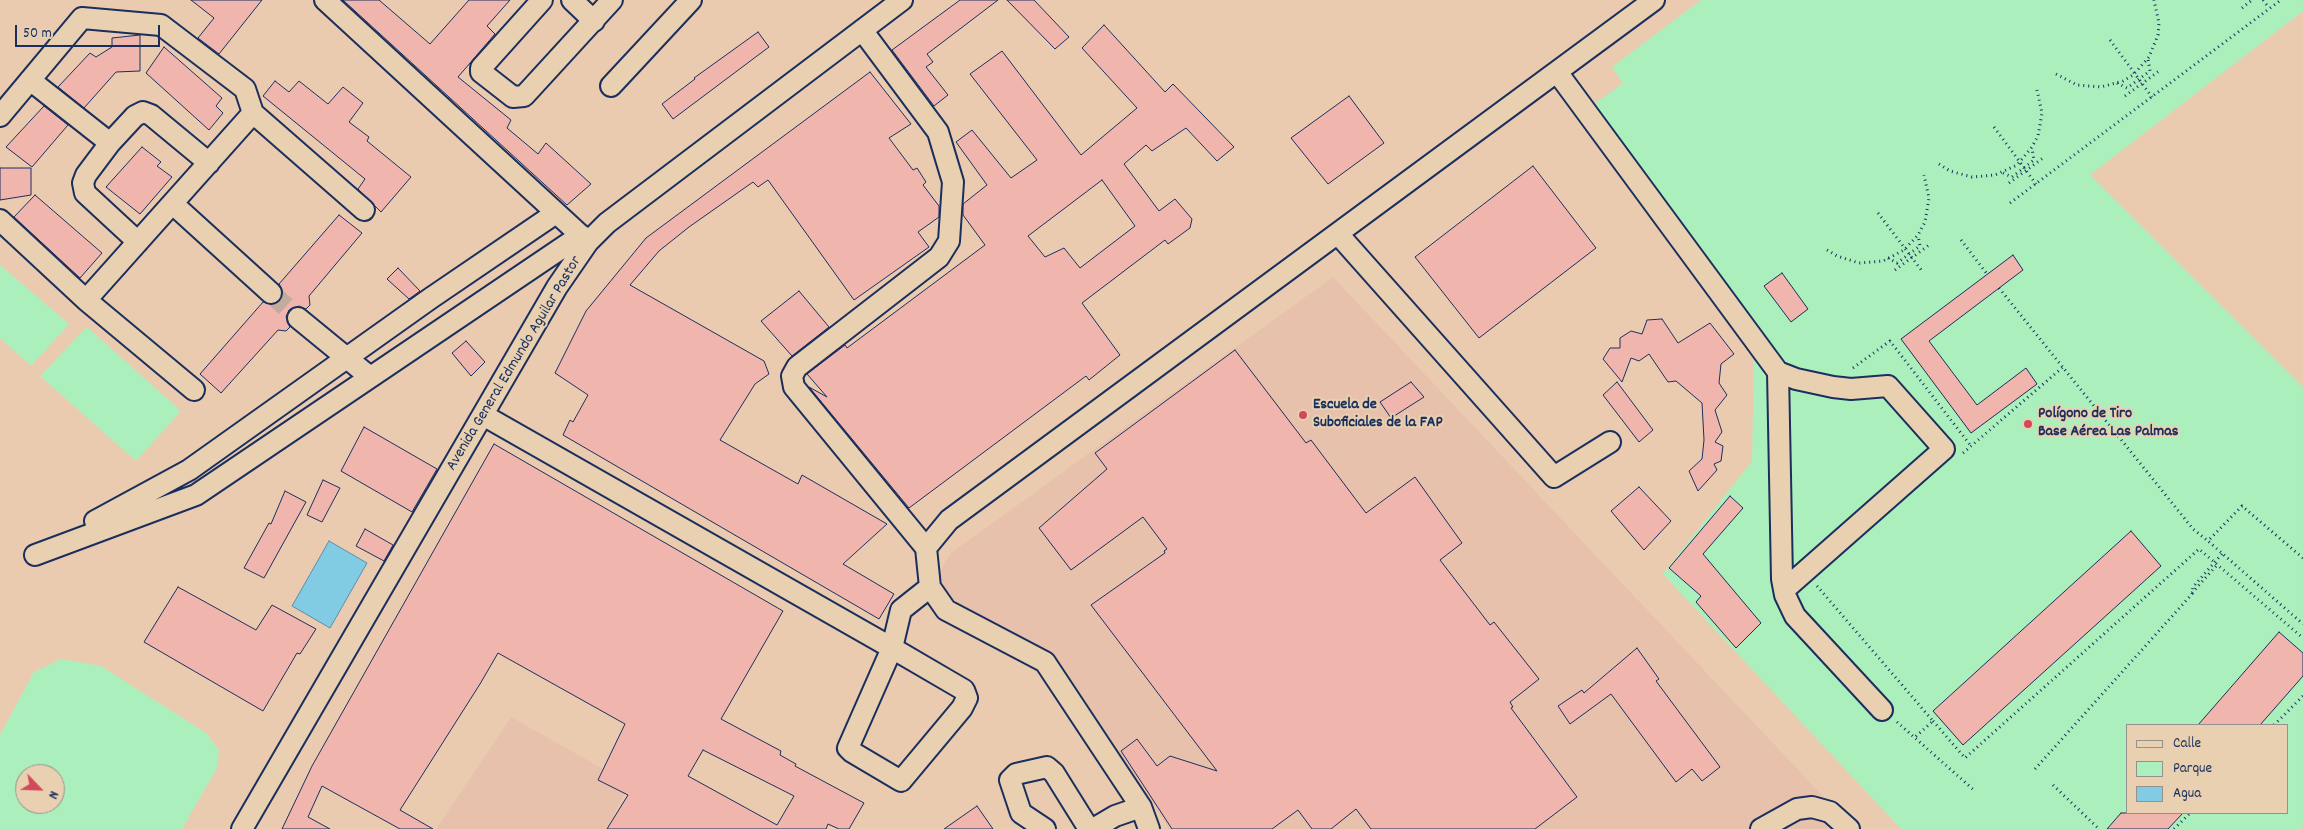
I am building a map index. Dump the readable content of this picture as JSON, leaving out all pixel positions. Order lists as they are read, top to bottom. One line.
{"streets":{"street":["Avenida General Edmundo Aguilar Pastor"]},"places":["Escuela de Suboficiales de la FAP","Polígono de Tiro Base Aérea Las Palmas"],"legend":["Calle","Parque","Agua"],"scale_bar":"50 m","north":"bottom right"}
